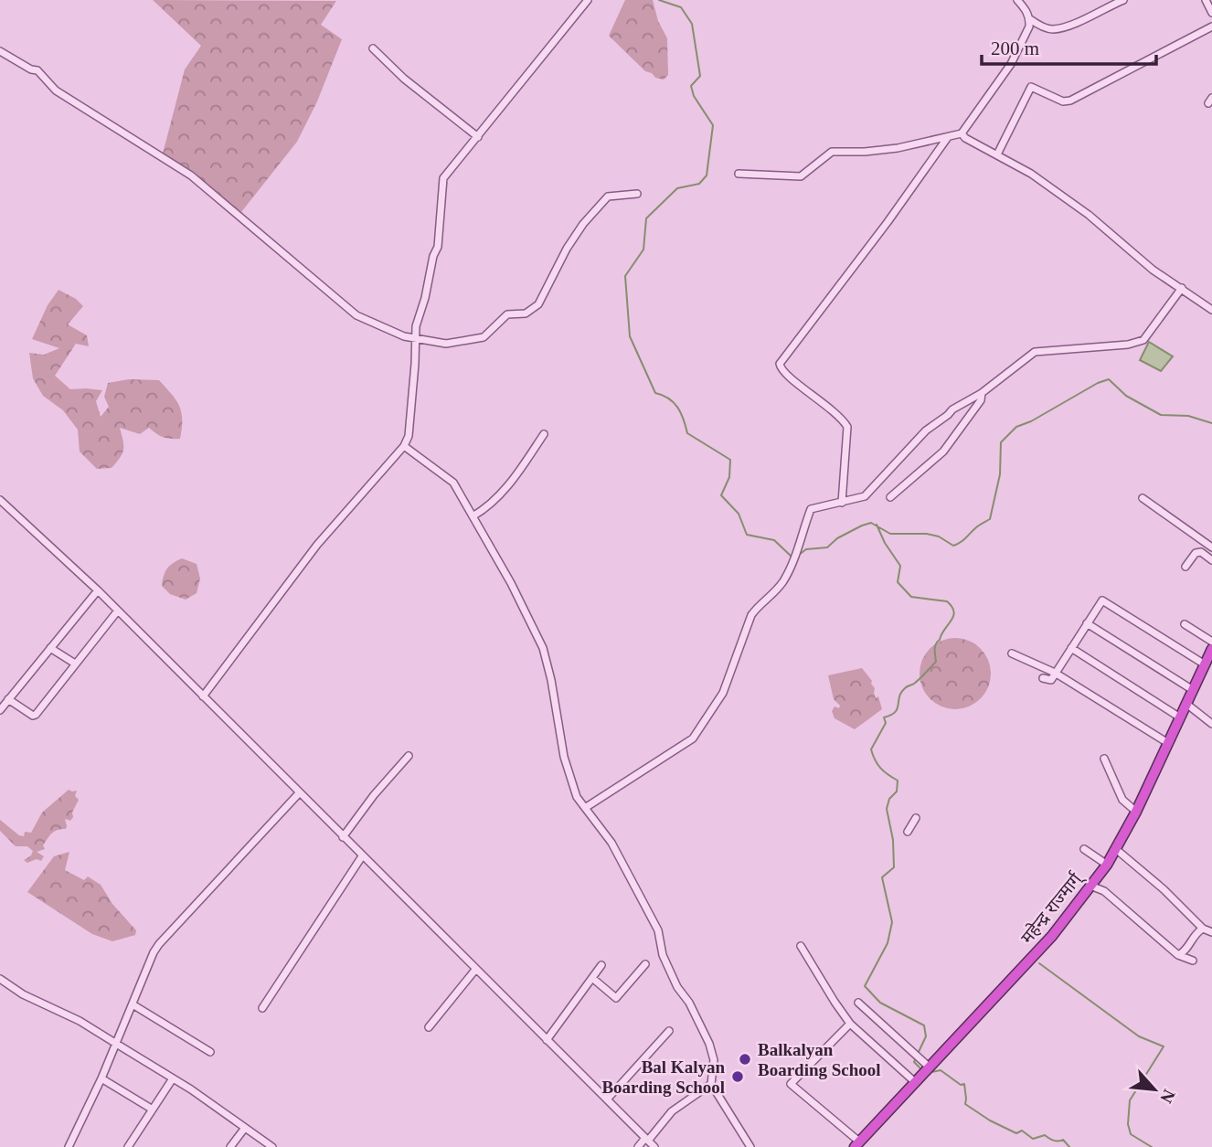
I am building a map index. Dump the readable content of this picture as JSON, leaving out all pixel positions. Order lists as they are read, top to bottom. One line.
{"streets":{"highway":["महेन्द्र राज्मार्ग्"]},"places":["Balkalyan Boarding School","Bal Kalyan Boarding School"],"scale_bar":"200 m","north":"bottom right"}
